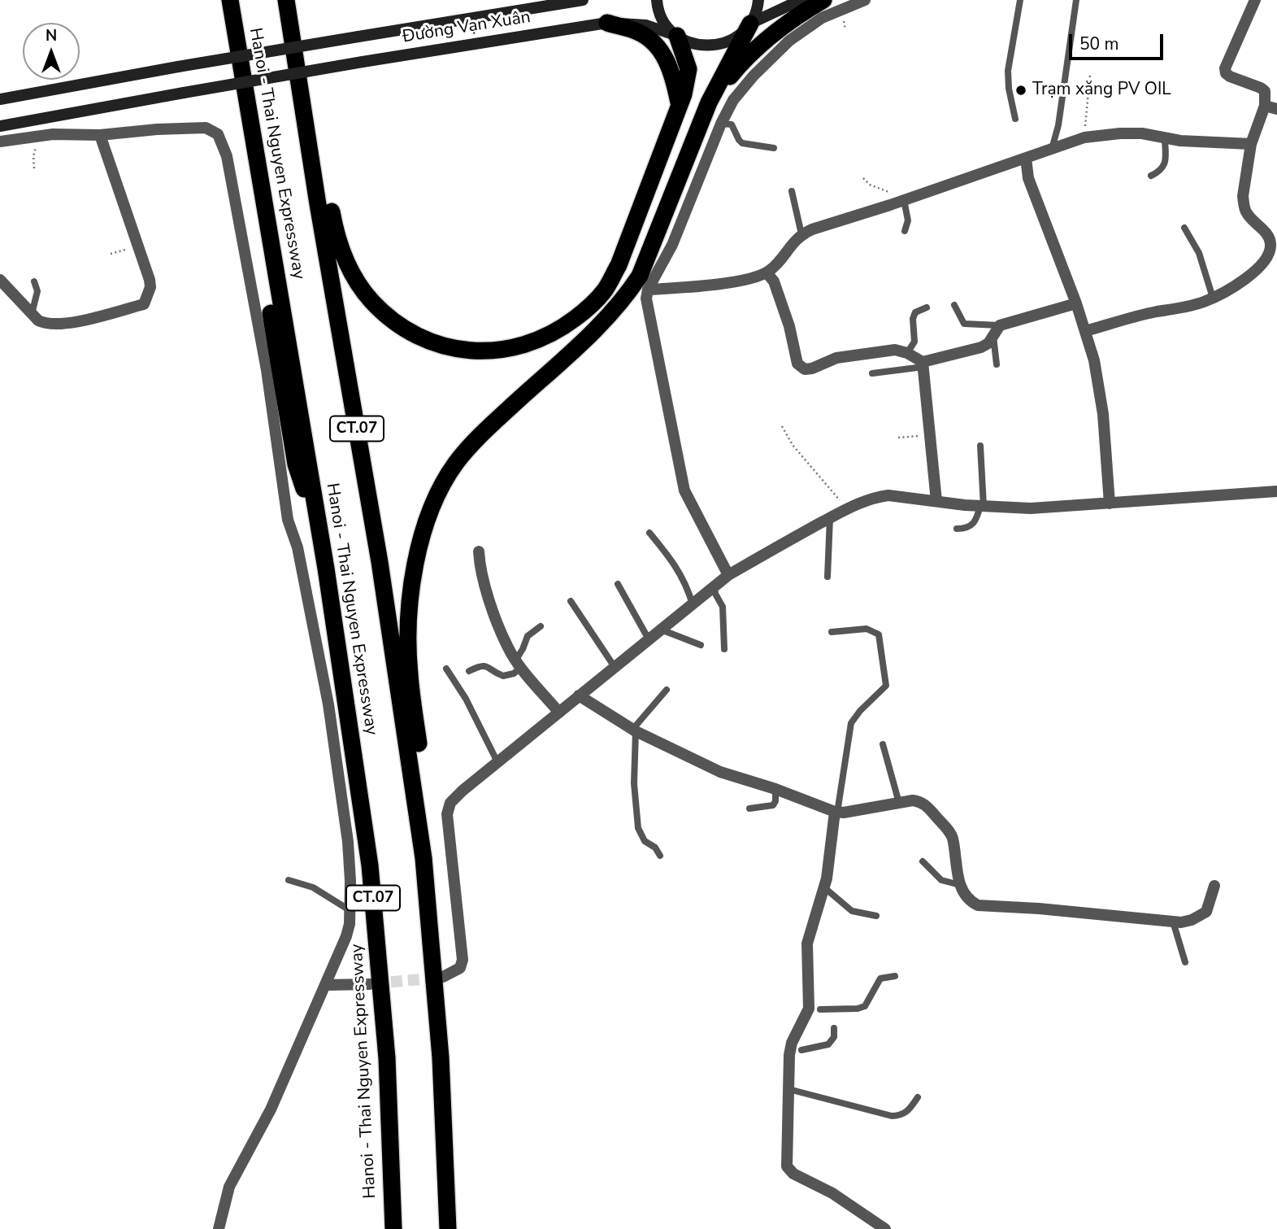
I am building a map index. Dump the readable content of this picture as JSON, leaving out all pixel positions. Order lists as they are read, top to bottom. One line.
{"streets":{"highway":["Hanoi - Thai Nguyen Expressway","CT.07"],"main road":["Đường Vạn Xuân"]},"places":["Trạm xăng PV OIL"],"scale_bar":"50 m","north":"top"}
